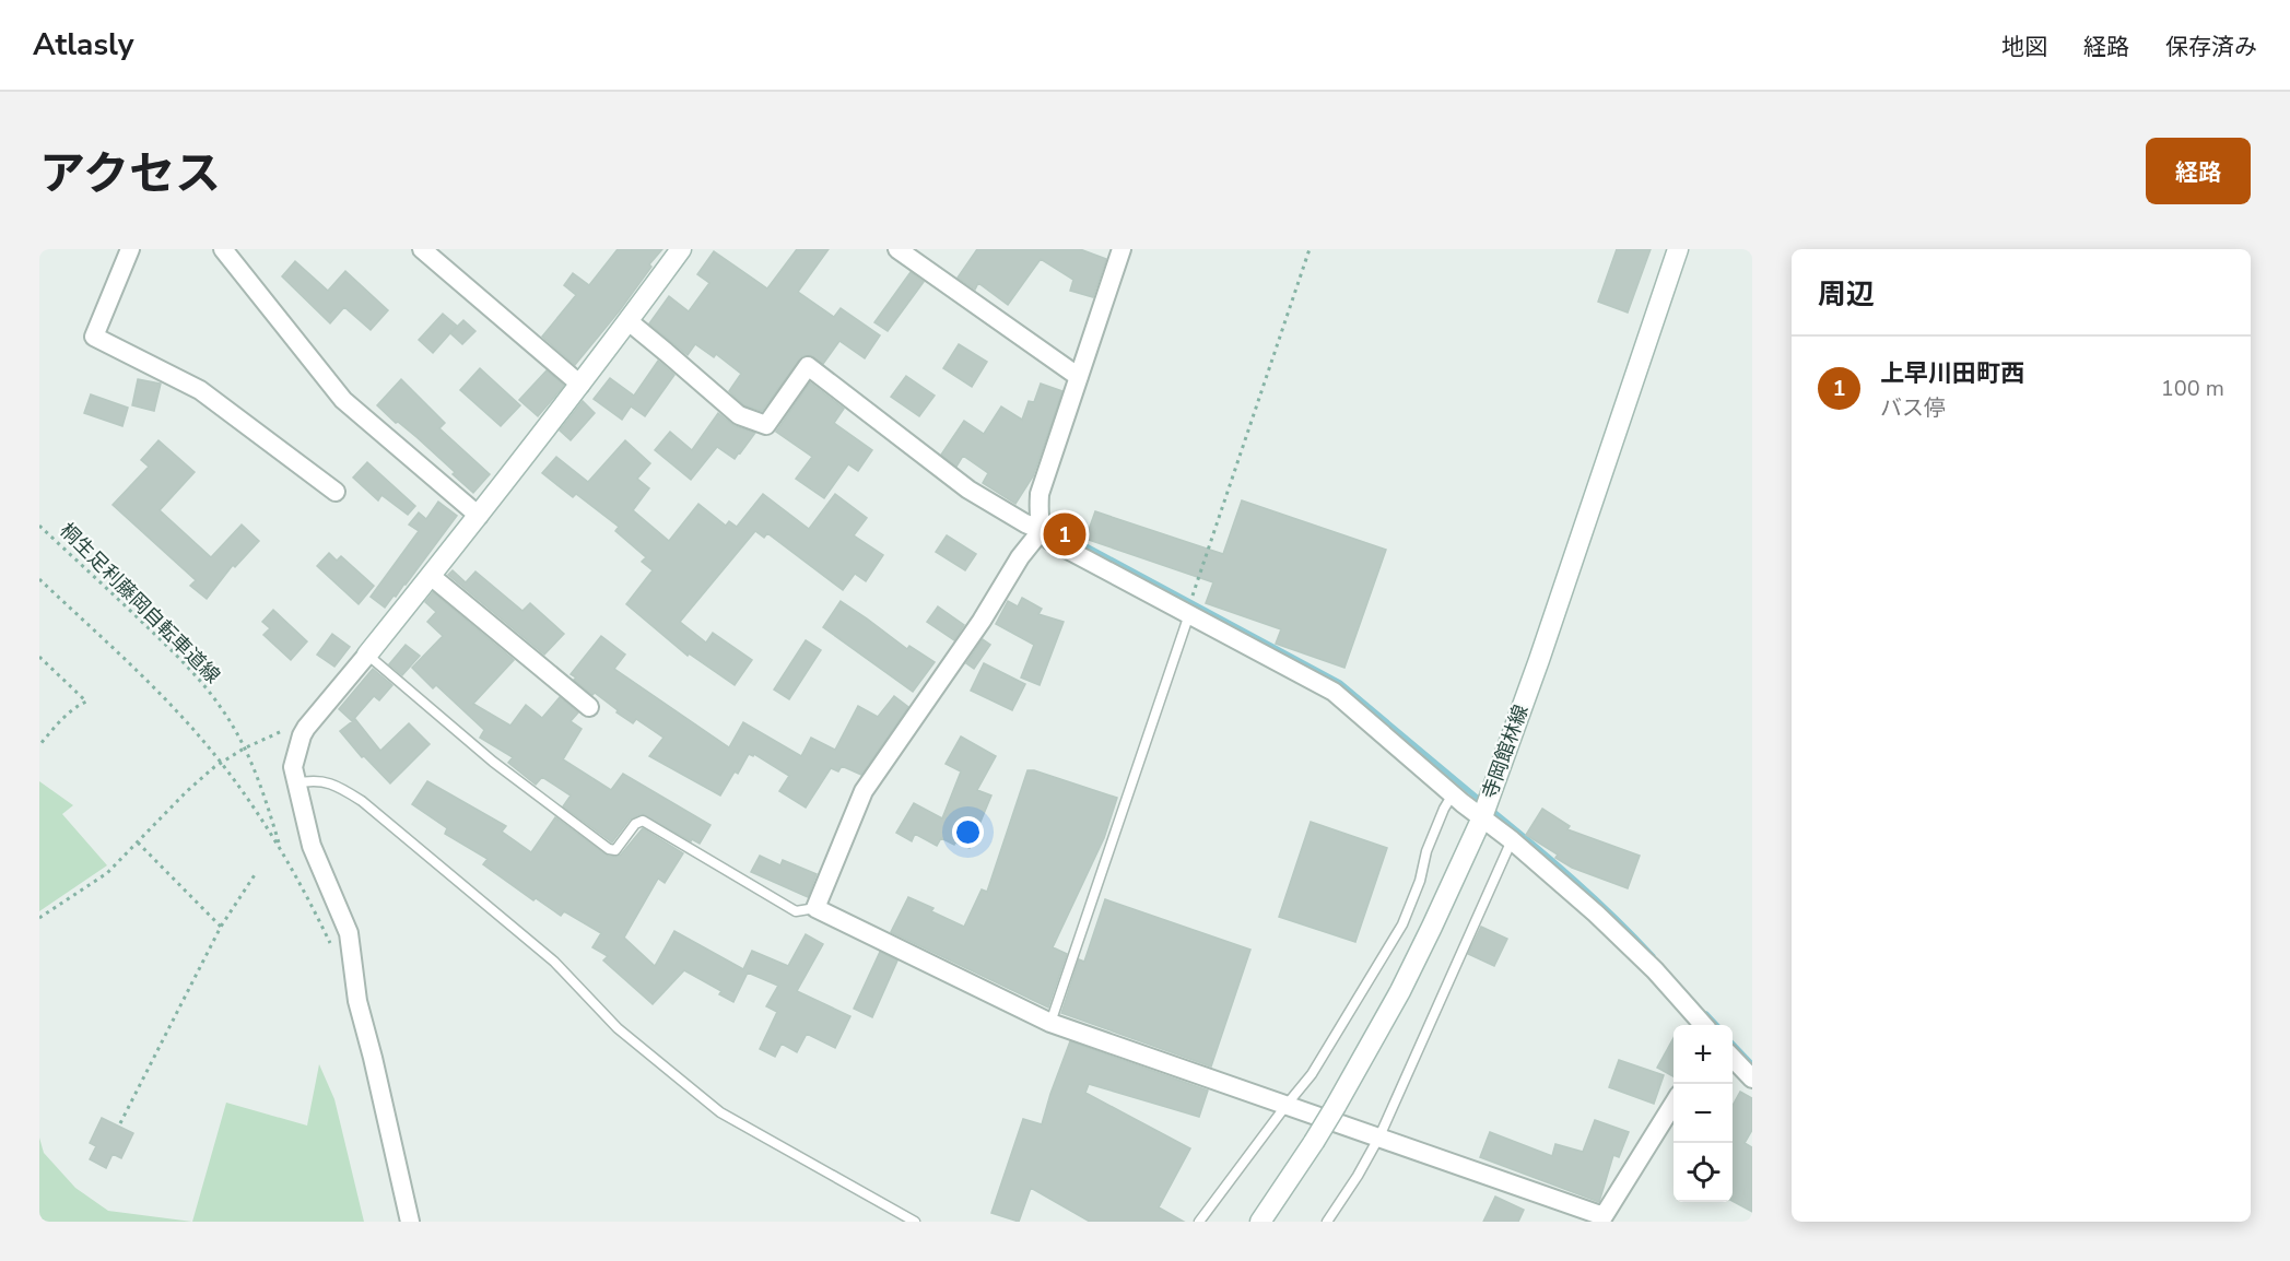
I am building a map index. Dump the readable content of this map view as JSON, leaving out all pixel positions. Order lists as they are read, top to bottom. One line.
{"streets":{"main road":["寺岡館林線"],"path":["桐生足利藤岡自転車道線"]},"page":{"header":"Atlasly","nav":["地図","経路","保存済み"],"title":"アクセス","buttons":"経路","heading":"周辺","list":[{"mark":"1","name":"上早川田町西","note":"バス停","value":"100 m"}],"pins":"1","map_buttons":["+","−"]}}
